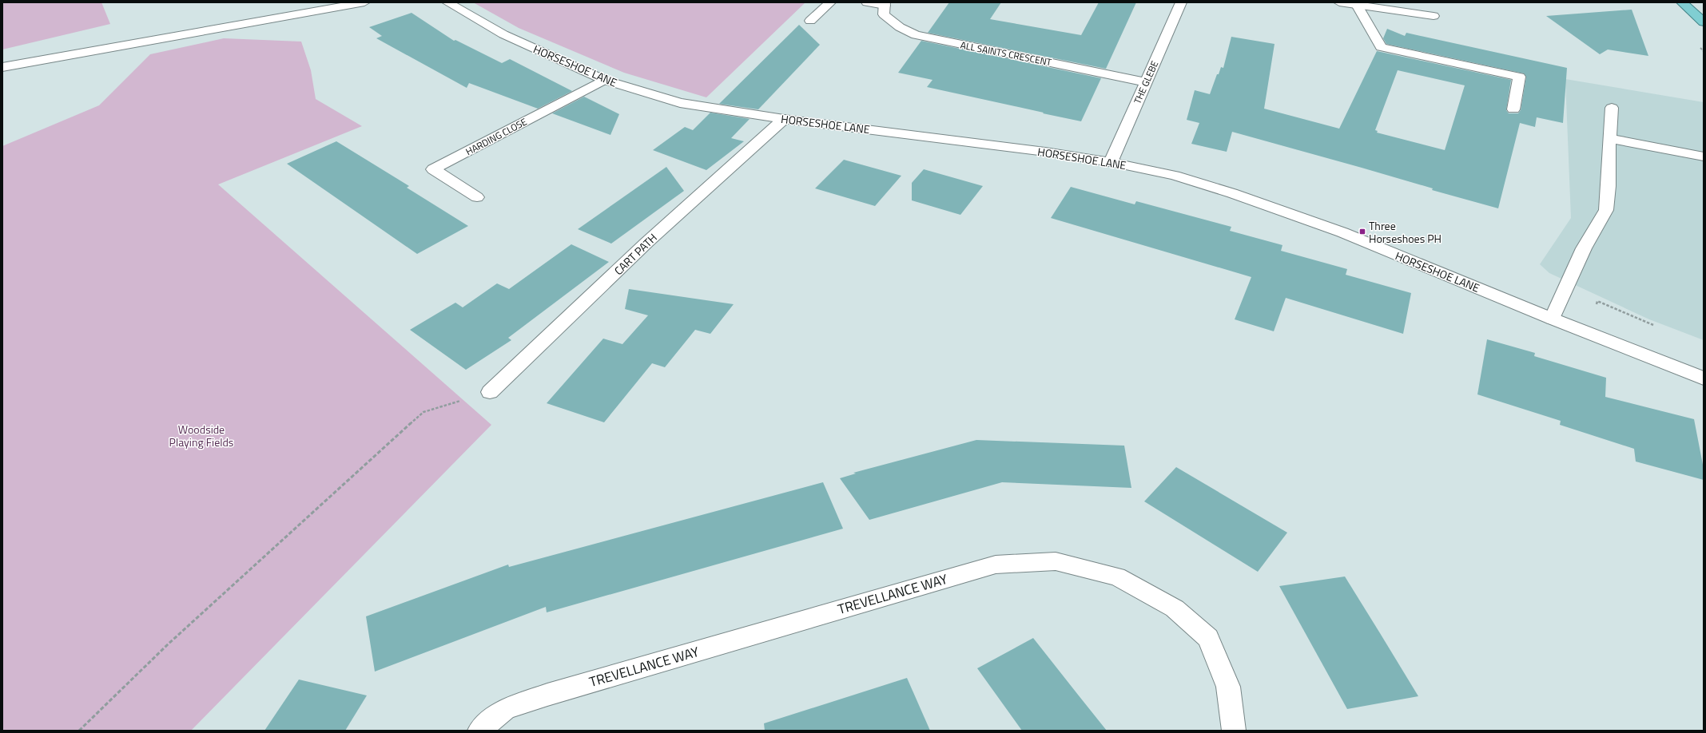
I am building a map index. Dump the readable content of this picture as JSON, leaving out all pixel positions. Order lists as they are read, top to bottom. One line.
{"streets":{"street":["ALL SAINTS CRESCENT","HORSESHOE LANE","THE GLEBE","HARDING CLOSE","CART PATH","TREVELLANCE WAY"]},"crossings":[["ALL SAINTS CRESCENT","THE GLEBE"],["HORSESHOE LANE","THE GLEBE"],["HORSESHOE LANE","HARDING CLOSE"],["HORSESHOE LANE","CART PATH"]],"parks":["Woodside Playing Fields"],"places":{"transit":["Three Horseshoes PH"]}}
